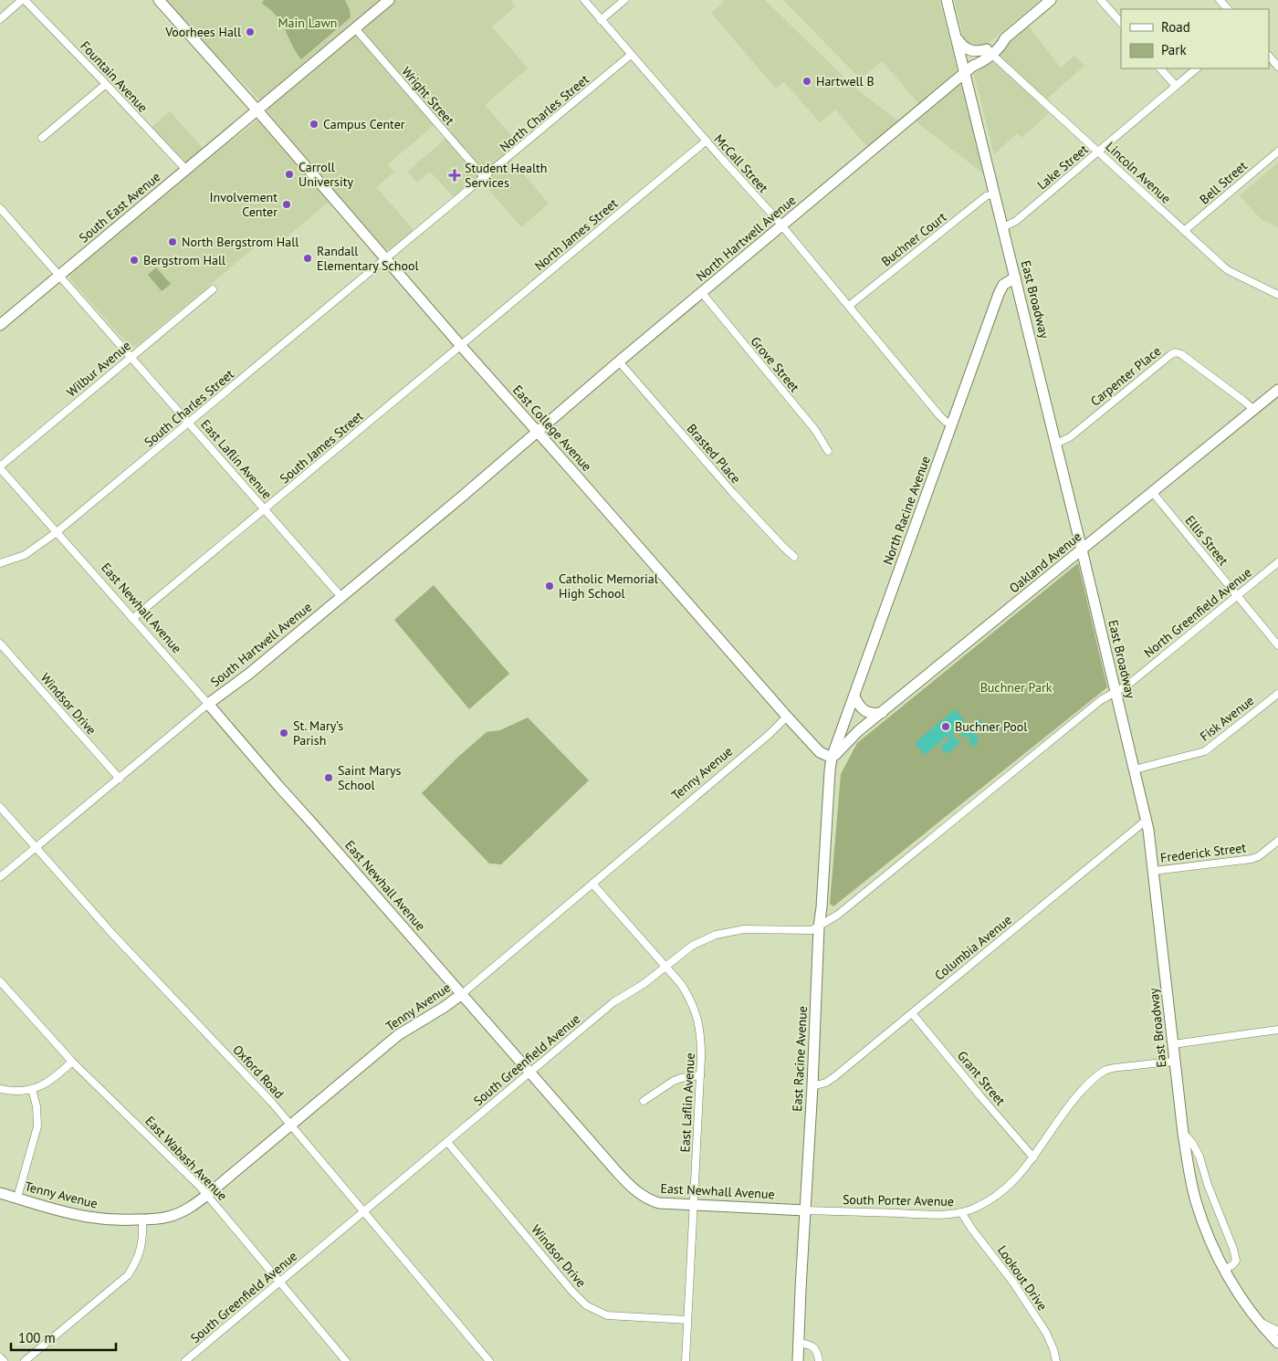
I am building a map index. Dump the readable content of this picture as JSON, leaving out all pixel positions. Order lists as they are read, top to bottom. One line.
{"streets":{"street":["Fountain Avenue","Wright Street","North Charles Street","McCall Street","Lake Street","Lincoln Avenue","Bell Street","South East Avenue","North James Street","North Hartwell Avenue","Buchner Court","East Broadway","Grove Street","Wilbur Avenue","Carpenter Place","South Charles Street","East College Avenue","South James Street","Brasted Place","East Laflin Avenue","North Racine Avenue","Ellis Street","Oakland Avenue","East Newhall Avenue","North Greenfield Avenue","South Hartwell Avenue","Windsor Drive","Fisk Avenue","Tenny Avenue","Frederick Street","Columbia Avenue","East Racine Avenue","South Greenfield Avenue","Oxford Road","Grant Street","East Wabash Avenue","South Porter Avenue","Lookout Drive"]},"crossings":[["Fountain Avenue","South East Avenue"],["Wright Street","North Charles Street"],["Wright Street","South East Avenue"],["North Charles Street","McCall Street"],["North Charles Street","South Charles Street"],["North Charles Street","East College Avenue"],["McCall Street","North James Street"],["McCall Street","North Hartwell Avenue"],["McCall Street","Buchner Court"],["McCall Street","North Racine Avenue"],["Lake Street","Lincoln Avenue"],["Lake Street","East Broadway"],["Lincoln Avenue","Bell Street"],["Lincoln Avenue","North Hartwell Avenue"],["South East Avenue","East College Avenue"],["South East Avenue","East Laflin Avenue"],["North James Street","East College Avenue"],["North James Street","South James Street"],["North Hartwell Avenue","East Broadway"],["North Hartwell Avenue","Grove Street"],["North Hartwell Avenue","East College Avenue"],["North Hartwell Avenue","Brasted Place"],["North Hartwell Avenue","South Hartwell Avenue"],["Buchner Court","East Broadway"],["East Broadway","Carpenter Place"],["East Broadway","North Racine Avenue"],["East Broadway","Oakland Avenue"],["East Broadway","North Greenfield Avenue"],["East Broadway","Fisk Avenue"],["East Broadway","Frederick Street"],["East Broadway","Columbia Avenue"],["East Broadway","South Porter Avenue"],["Wilbur Avenue","East Laflin Avenue"],["Wilbur Avenue","East Newhall Avenue"],["Carpenter Place","Oakland Avenue"],["South Charles Street","East College Avenue"],["South Charles Street","East Laflin Avenue"],["South Charles Street","East Newhall Avenue"],["East College Avenue","South James Street"],["East College Avenue","North Racine Avenue"],["East College Avenue","Oakland Avenue"],["East College Avenue","South Hartwell Avenue"],["East College Avenue","Tenny Avenue"],["East College Avenue","East Racine Avenue"],["South James Street","East Laflin Avenue"],["South James Street","East Newhall Avenue"],["East Laflin Avenue","East Newhall Avenue"],["East Laflin Avenue","South Hartwell Avenue"],["East Laflin Avenue","Windsor Drive"],["East Laflin Avenue","Tenny Avenue"],["East Laflin Avenue","South Greenfield Avenue"],["North Racine Avenue","Oakland Avenue"],["North Racine Avenue","East Racine Avenue"],["Ellis Street","Oakland Avenue"],["Ellis Street","North Greenfield Avenue"],["Oakland Avenue","East Racine Avenue"],["East Newhall Avenue","South Hartwell Avenue"],["East Newhall Avenue","Tenny Avenue"],["East Newhall Avenue","East Racine Avenue"],["East Newhall Avenue","South Greenfield Avenue"],["East Newhall Avenue","South Porter Avenue"],["North Greenfield Avenue","South Greenfield Avenue"],["South Hartwell Avenue","Windsor Drive"],["South Hartwell Avenue","Oxford Road"],["Windsor Drive","South Greenfield Avenue"],["Tenny Avenue","Oxford Road"],["Tenny Avenue","East Wabash Avenue"],["Columbia Avenue","East Racine Avenue"],["Columbia Avenue","Grant Street"],["East Racine Avenue","South Greenfield Avenue"],["East Racine Avenue","South Porter Avenue"],["South Greenfield Avenue","Oxford Road"],["South Greenfield Avenue","East Wabash Avenue"],["Grant Street","South Porter Avenue"],["South Porter Avenue","Lookout Drive"]],"parks":["Main Lawn","Buchner Park"],"places":{"other":["Voorhees Hall","Hartwell B","Campus Center","Carroll University","Involvement Center","North Bergstrom Hall","Randall Elementary School","Bergstrom Hall","Catholic Memorial High School","Buchner Pool","St. Mary’s Parish","Saint Marys School"],"health":["Student Health Services"]},"legend":["Road","Park"],"scale_bar":"100 m"}
